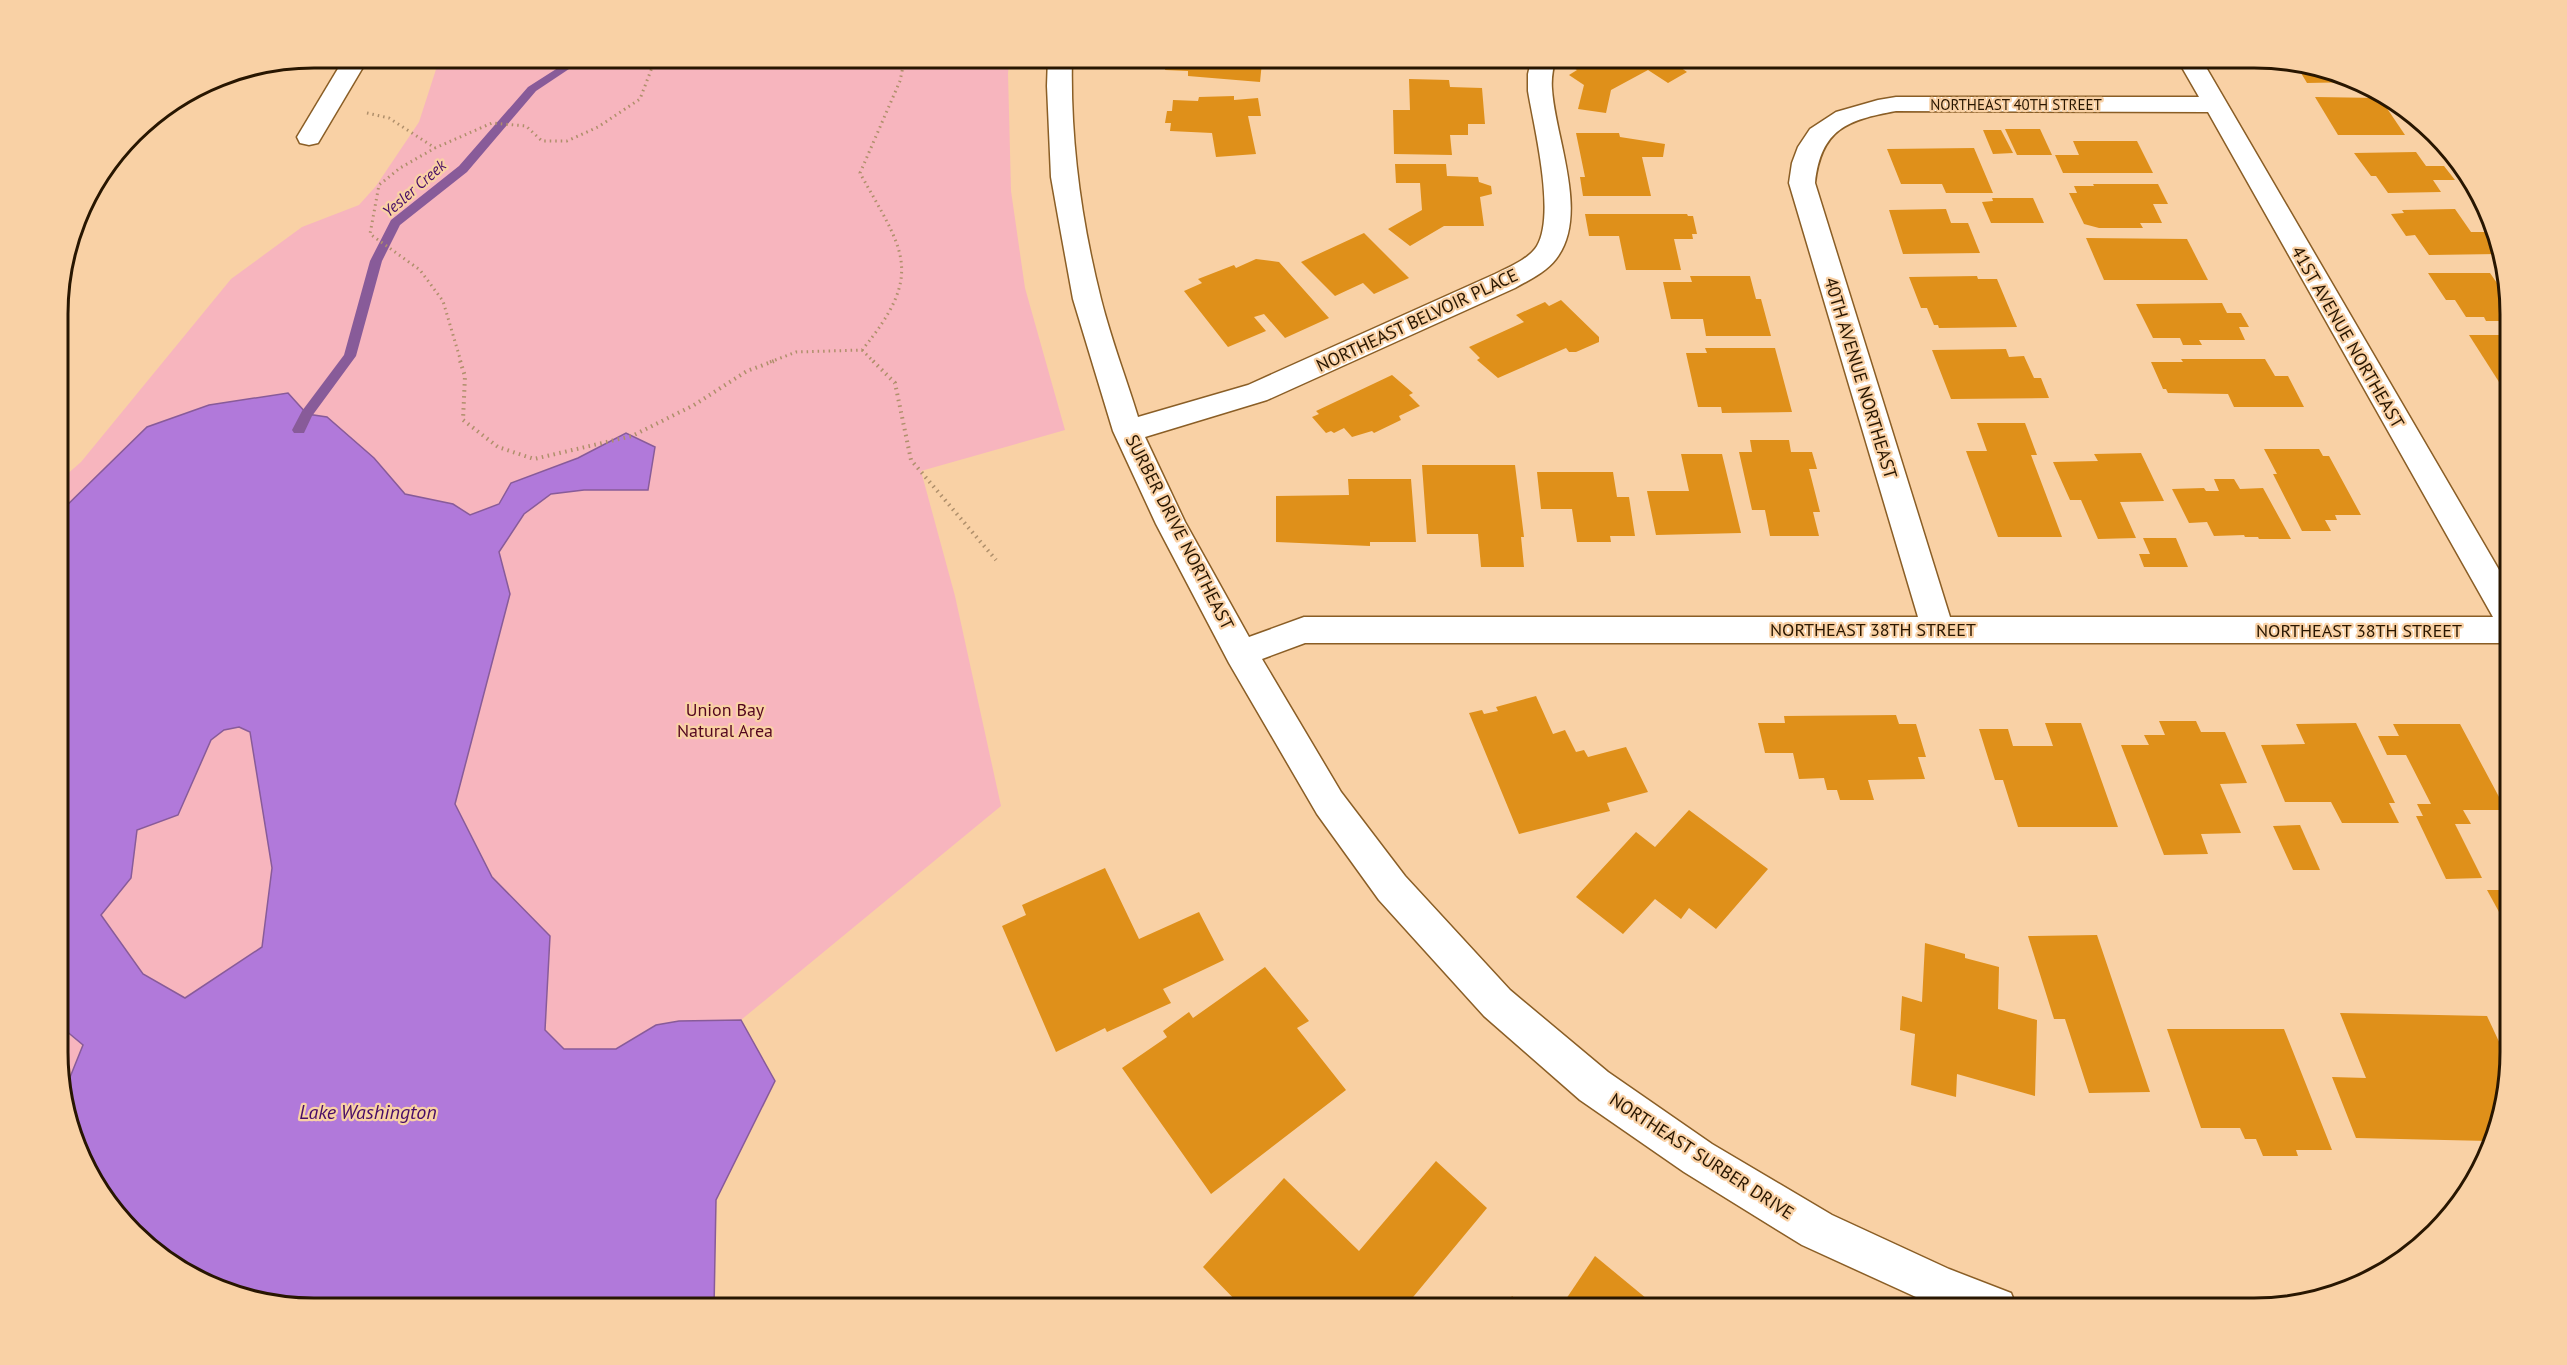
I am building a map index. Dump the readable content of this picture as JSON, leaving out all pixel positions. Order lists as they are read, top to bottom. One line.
{"streets":{"street":["NORTHEAST 40TH STREET","NORTHEAST BELVOIR PLACE","41ST AVENUE NORTHEAST","40TH AVENUE NORTHEAST","SURBER DRIVE NORTHEAST","NORTHEAST 38TH STREET","NORTHEAST SURBER DRIVE"]},"crossings":[["NORTHEAST 40TH STREET","41ST AVENUE NORTHEAST"],["NORTHEAST 40TH STREET","40TH AVENUE NORTHEAST"],["NORTHEAST BELVOIR PLACE","SURBER DRIVE NORTHEAST"],["40TH AVENUE NORTHEAST","NORTHEAST 38TH STREET"],["SURBER DRIVE NORTHEAST","NORTHEAST 38TH STREET"],["SURBER DRIVE NORTHEAST","NORTHEAST SURBER DRIVE"],["NORTHEAST 38TH STREET","NORTHEAST SURBER DRIVE"]],"water":["Yesler Creek","Lake Washington"],"parks":["Union Bay Natural Area"]}
